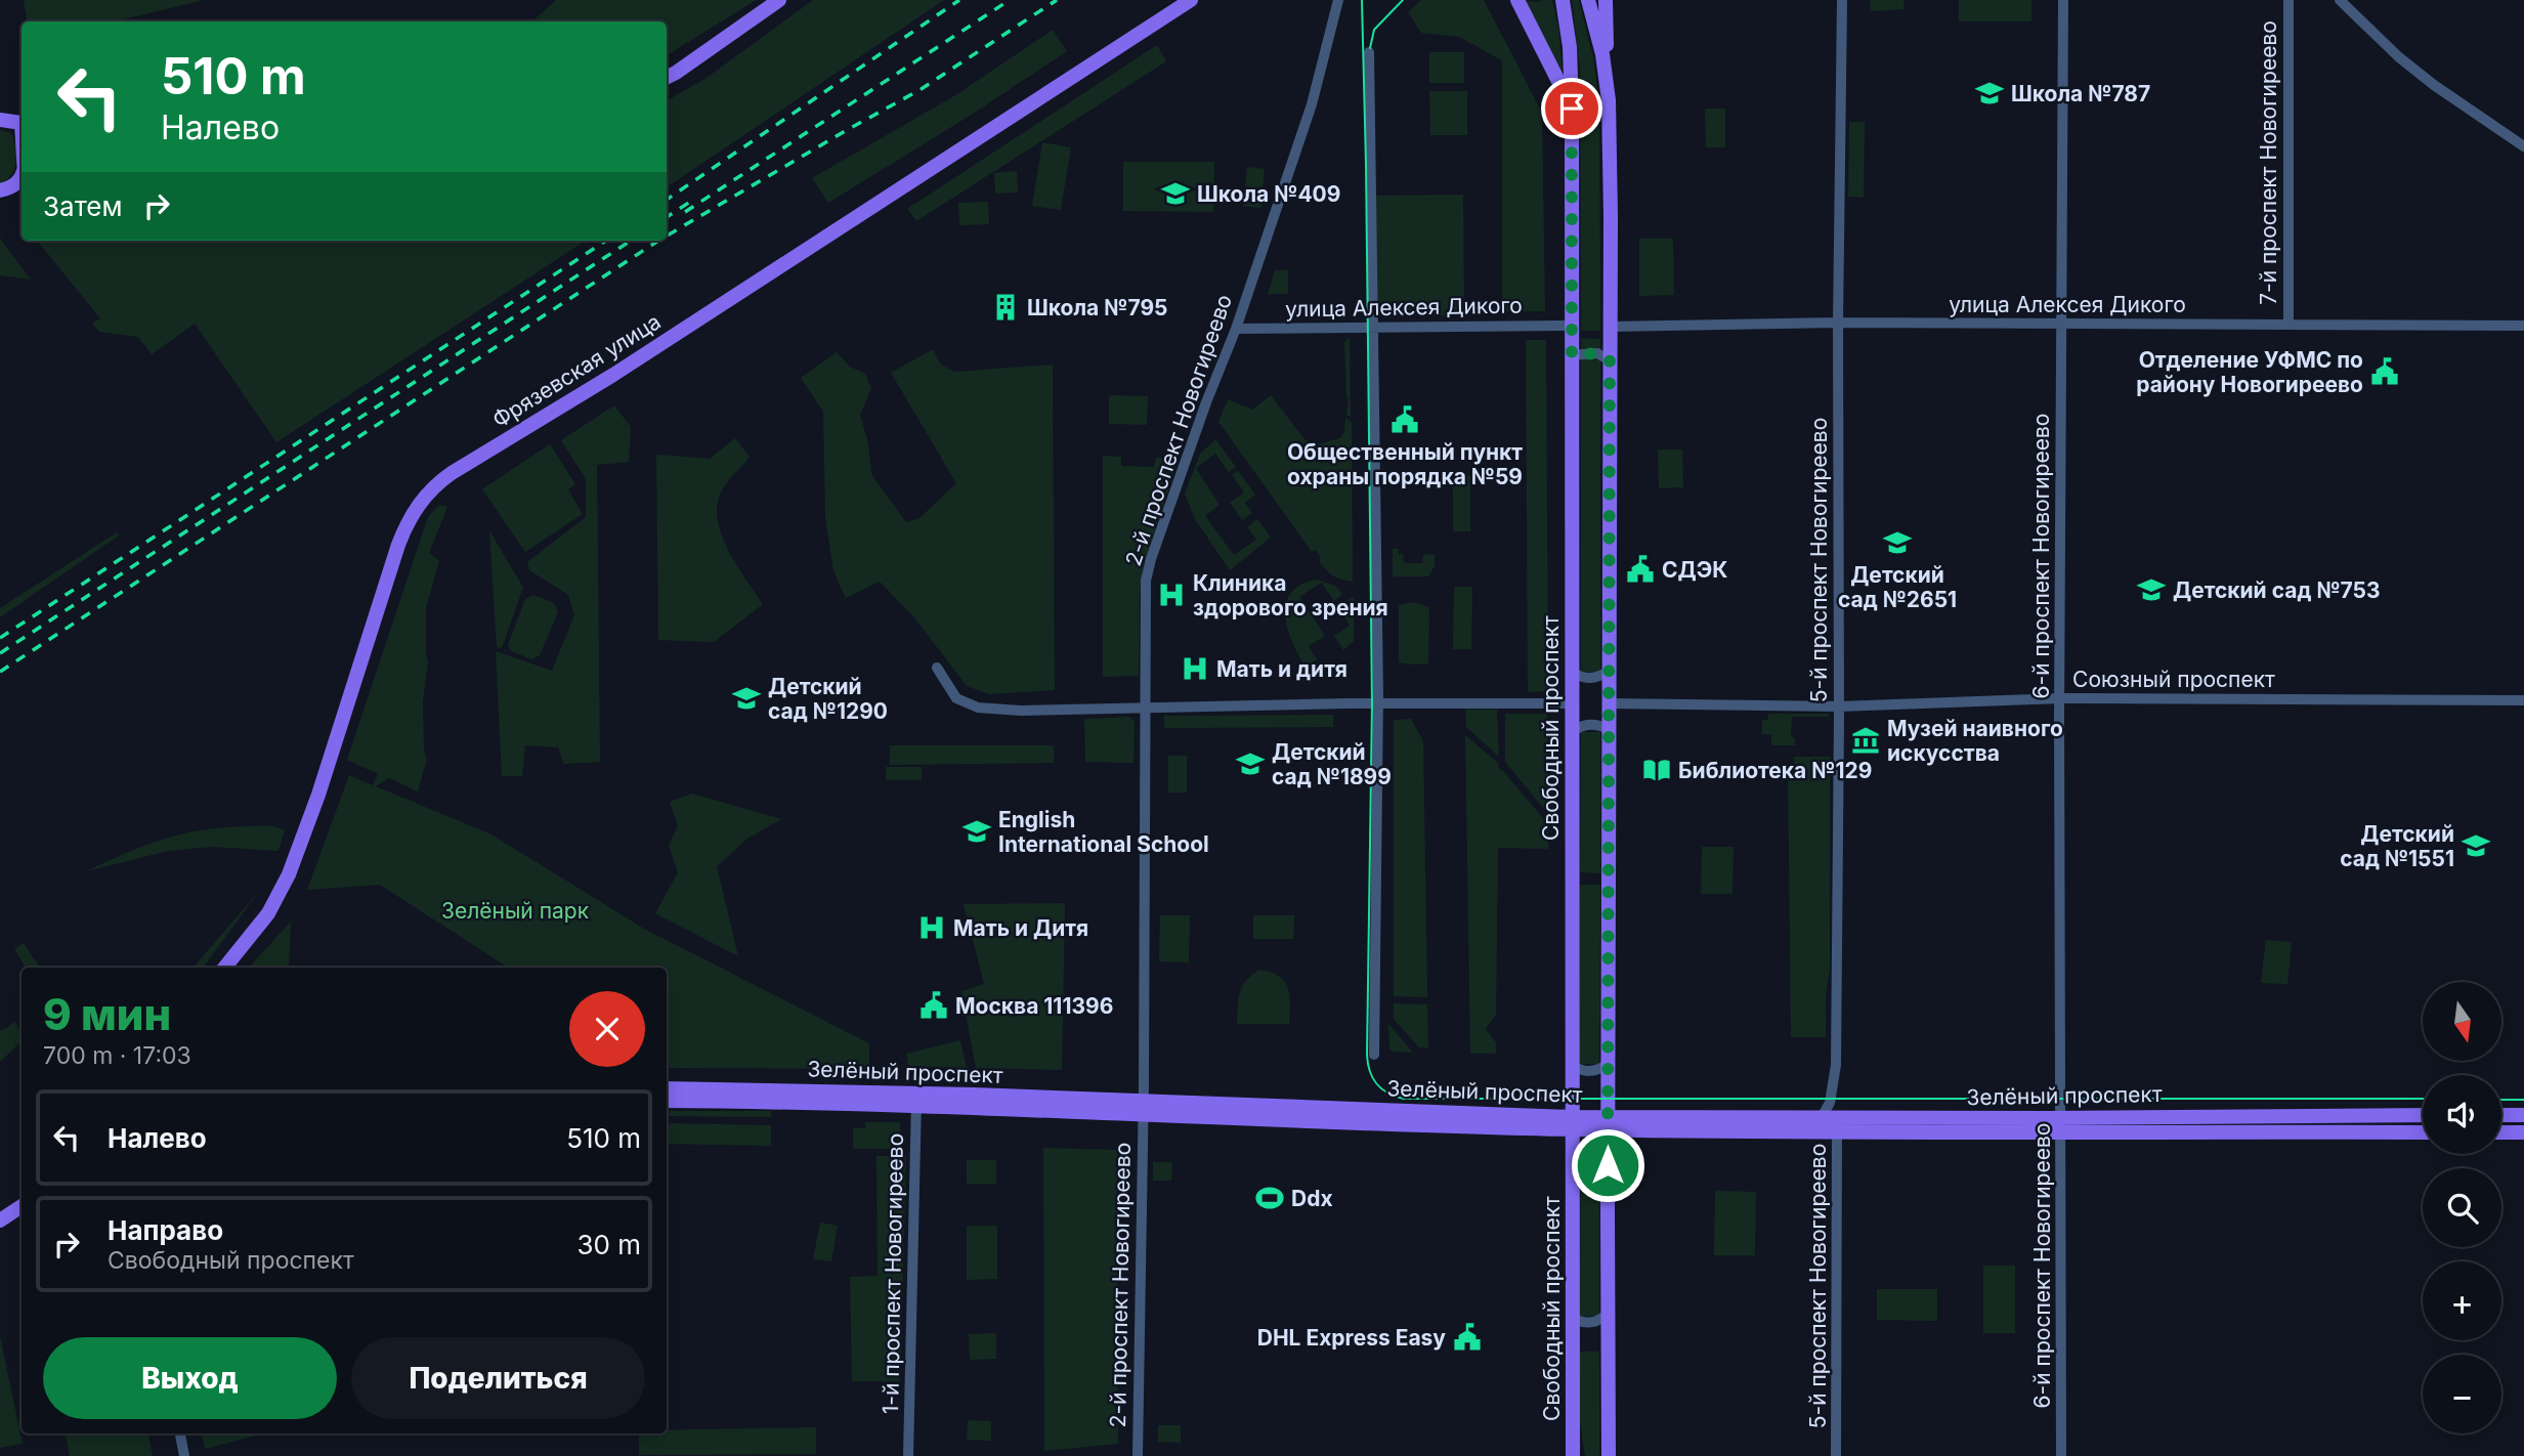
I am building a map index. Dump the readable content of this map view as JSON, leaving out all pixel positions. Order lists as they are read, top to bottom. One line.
{"streets":{"main road":["Фрязевская улица","Свободный проспект","Зелёный проспект"],"street":["7-й проспект Новогиреево","улица Алексея Дикого","2-й проспект Новогиреево","6-й проспект Новогиреево","5-й проспект Новогиреево","Союзный проспект","1-й проспект Новогиреево"]},"crossings":[["7-й проспект Новогиреево","улица Алексея Дикого"],["улица Алексея Дикого","2-й проспект Новогиреево"],["улица Алексея Дикого","6-й проспект Новогиреево"],["улица Алексея Дикого","5-й проспект Новогиреево"],["улица Алексея Дикого","Свободный проспект"],["2-й проспект Новогиреево","Зелёный проспект"],["6-й проспект Новогиреево","Союзный проспект"],["6-й проспект Новогиреево","Зелёный проспект"],["5-й проспект Новогиреево","Союзный проспект"],["5-й проспект Новогиреево","Зелёный проспект"],["Свободный проспект","Зелёный проспект"],["Зелёный проспект","1-й проспект Новогиреево"]],"parks":["Зелёный парк"],"places":{"school or university":["Школа №787","Школа №409","Детский сад №2651","Детский сад №753","Детский сад №1290","Детский сад №1899","English International School","Детский сад №1551"],"building":["Школа №795"],"public building":["Отделение УФМС по району Новогиреево","Общественный пункт охраны порядка №59","СДЭК","Москва 111396","DHL Express Easy"],"hospital":["Клиника здорового зрения","Мать и дитя","Мать и Дитя"],"museum":["Музей наивного искусства"],"library":["Библиотека №129"],"sports":["Ddx"]},"north":"bottom","page":{"turn":["510 m","Налево"],"then":"Затем","heading":["9 мин","700 m · 17:03"],"map_buttons":["+","−"],"list":[{"name":"Налево","value":"510 m"},{"name":"Направо","note":"Свободный проспект","value":"30 m"}],"buttons":["Выход","Поделиться"]}}
